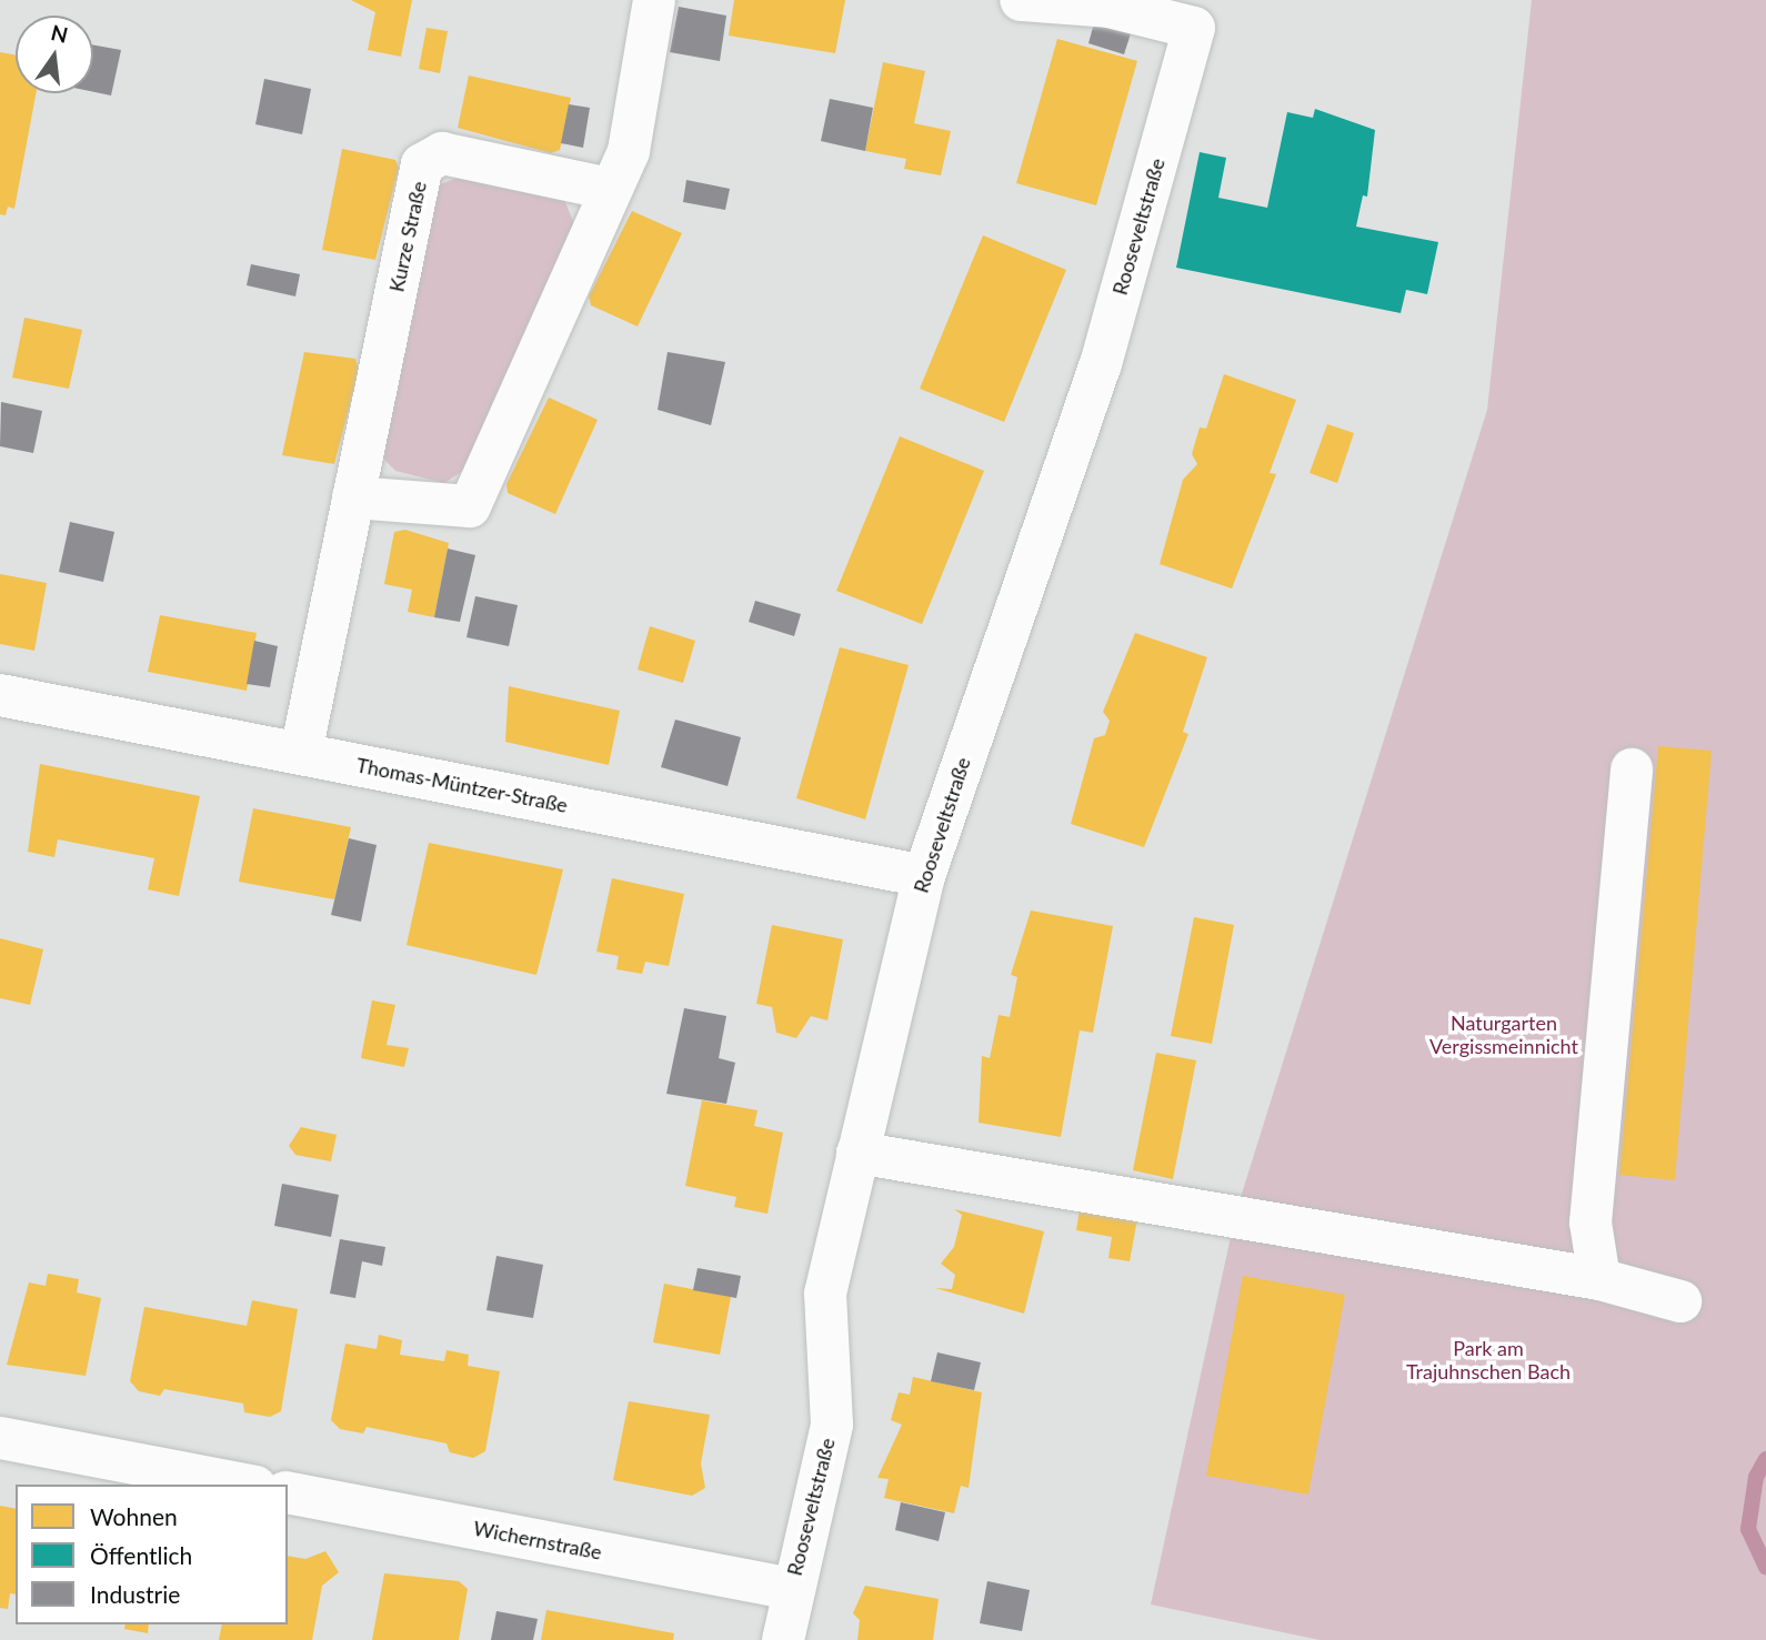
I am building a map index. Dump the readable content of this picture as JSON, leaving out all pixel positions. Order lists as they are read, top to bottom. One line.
{"streets":{"street":["Rooseveltstraße","Kurze Straße","Thomas-Müntzer-Straße","Wichernstraße"]},"crossings":[["Rooseveltstraße","Thomas-Müntzer-Straße"],["Rooseveltstraße","Wichernstraße"],["Kurze Straße","Thomas-Müntzer-Straße"]],"parks":["Naturgarten Vergissmeinnicht","Park am Trajuhnschen Bach"],"legend":["Wohnen","Öffentlich","Industrie"],"north":"top"}
